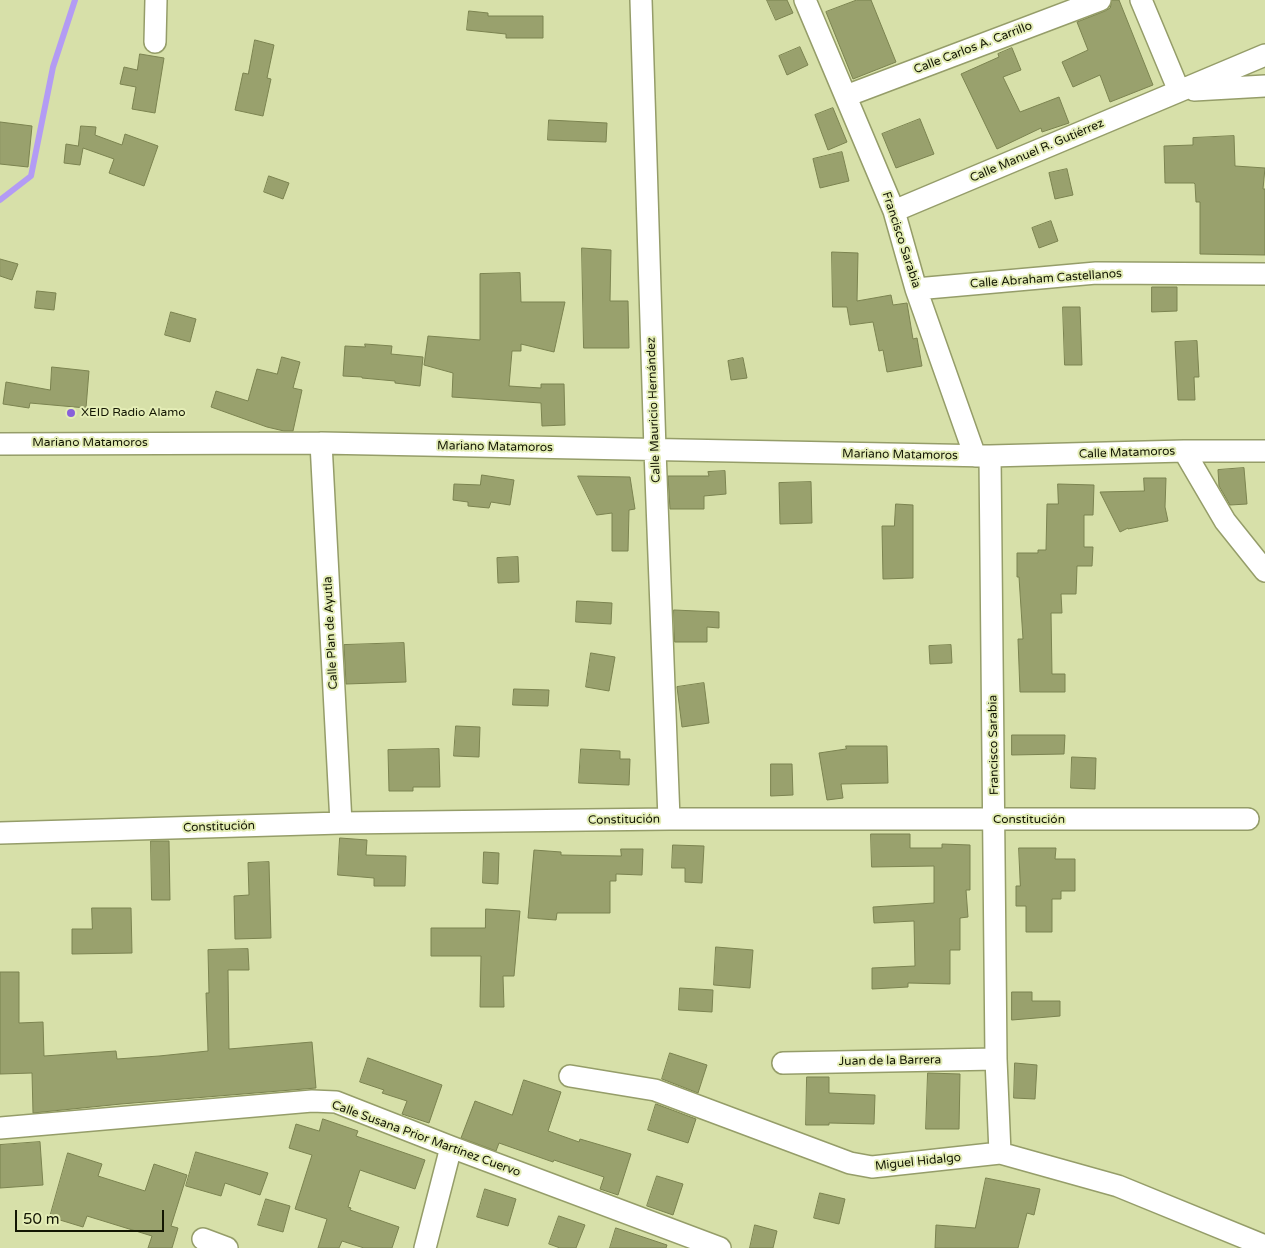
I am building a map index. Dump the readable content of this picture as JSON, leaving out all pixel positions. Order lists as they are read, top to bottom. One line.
{"streets":{"street":["Calle Carlos A. Carrillo","Calle Manuel R. Gutiérrez","Francisco Sarabia","Calle Abraham Castellanos","Calle Mauricio Hernández","Mariano Matamoros","Calle Matamoros","Calle Plan de Ayutla","Constitución","Juan de la Barrera","Calle Susana Prior Martínez Cuervo","Miguel Hidalgo"]},"crossings":[["Calle Carlos A. Carrillo","Francisco Sarabia"],["Calle Manuel R. Gutiérrez","Francisco Sarabia"],["Francisco Sarabia","Calle Abraham Castellanos"],["Francisco Sarabia","Mariano Matamoros"],["Francisco Sarabia","Calle Matamoros"],["Francisco Sarabia","Constitución"],["Francisco Sarabia","Juan de la Barrera"],["Francisco Sarabia","Miguel Hidalgo"],["Calle Mauricio Hernández","Mariano Matamoros"],["Calle Mauricio Hernández","Constitución"],["Mariano Matamoros","Calle Matamoros"],["Mariano Matamoros","Calle Plan de Ayutla"],["Calle Plan de Ayutla","Constitución"]],"places":["XEID Radio Alamo"],"scale_bar":"50 m"}
